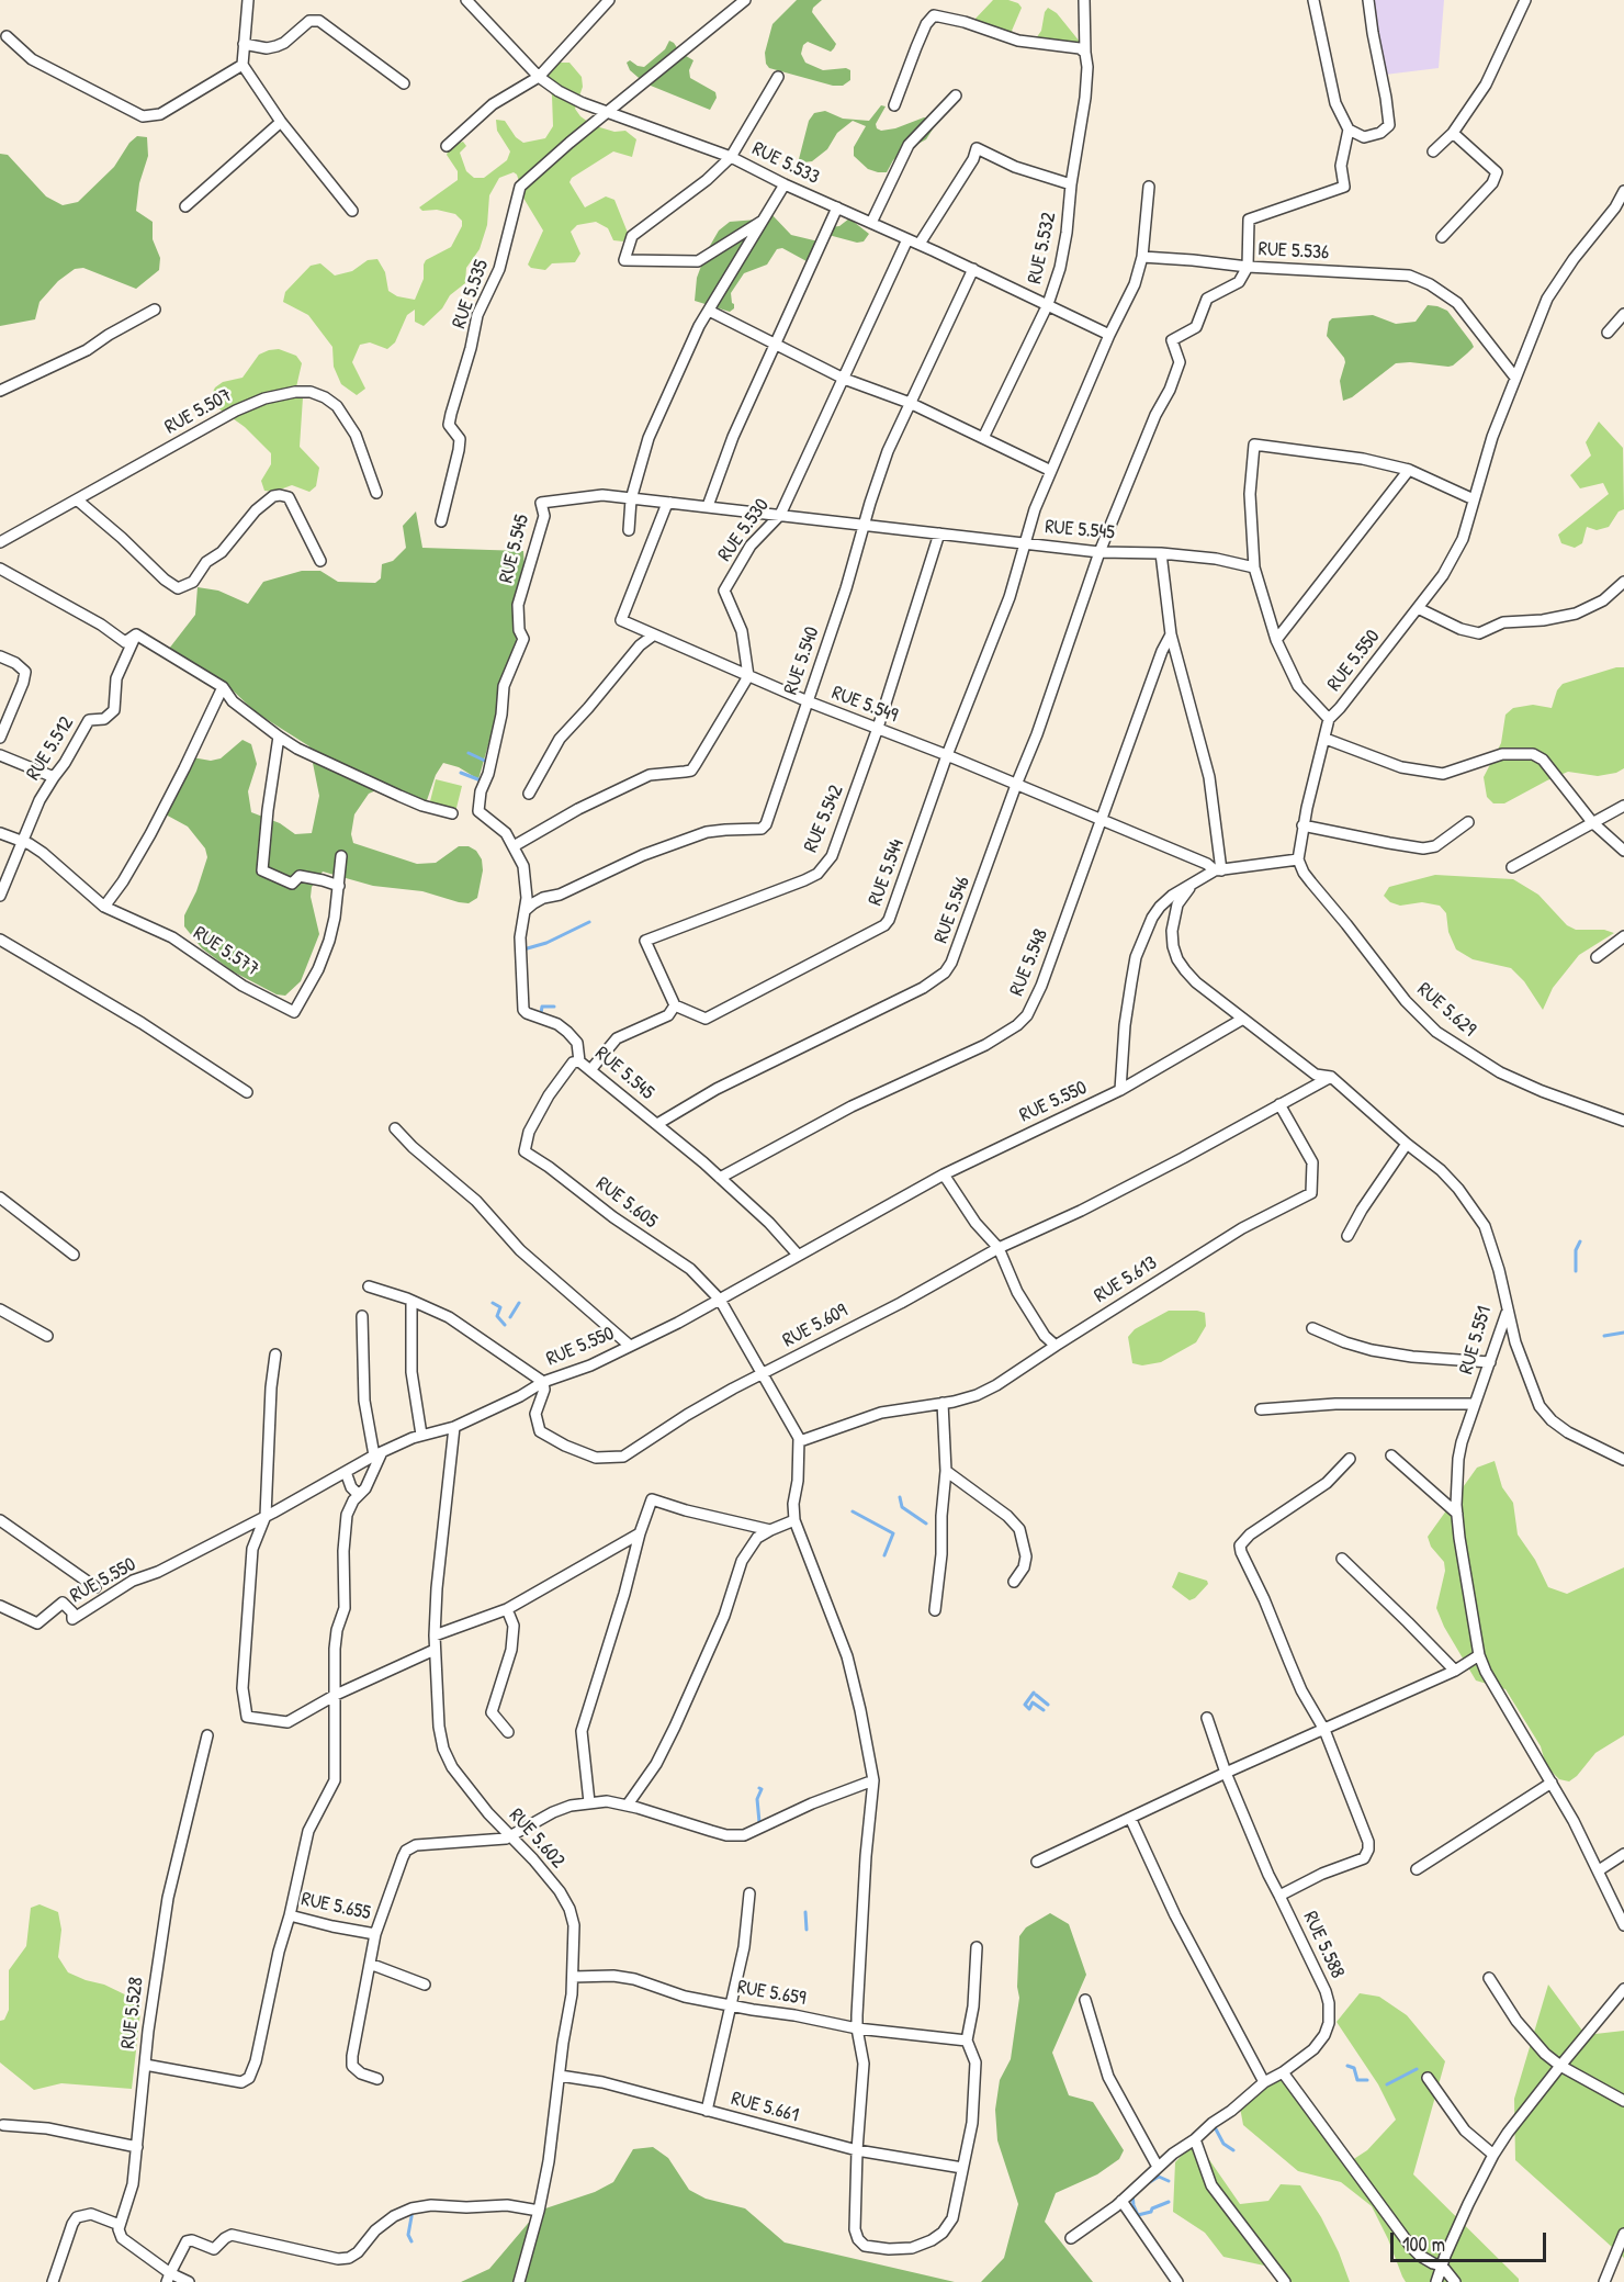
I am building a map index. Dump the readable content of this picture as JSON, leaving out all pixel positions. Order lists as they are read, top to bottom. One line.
{"streets":{"street":["RUE 5.533","RUE 5.532","RUE 5.536","RUE 5.535","RUE 5.507","RUE 5.530","RUE 5.545","RUE 5.540","RUE 5.550","RUE 5.549","RUE 5.512","RUE 5.542","RUE 5.544","RUE 5.546","RUE 5.577","RUE 5.548","RUE 5.629","RUE 5.605","RUE 5.613","RUE 5.609","RUE 5.551","RUE 5.602","RUE 5.655","RUE 5.588","RUE 5.659","RUE 5.528","RUE 5.661"]},"crossings":[["RUE 5.533","RUE 5.532"],["RUE 5.533","RUE 5.535"],["RUE 5.533","RUE 5.530"],["RUE 5.533","RUE 5.540"],["RUE 5.533","RUE 5.544"],["RUE 5.536","RUE 5.545"],["RUE 5.536","RUE 5.550"],["RUE 5.536","RUE 5.546"],["RUE 5.530","RUE 5.545"],["RUE 5.530","RUE 5.549"],["RUE 5.545","RUE 5.540"],["RUE 5.545","RUE 5.550"],["RUE 5.545","RUE 5.549"],["RUE 5.545","RUE 5.542"],["RUE 5.545","RUE 5.544"],["RUE 5.545","RUE 5.546"],["RUE 5.545","RUE 5.548"],["RUE 5.545","RUE 5.605"],["RUE 5.540","RUE 5.549"],["RUE 5.550","RUE 5.629"],["RUE 5.550","RUE 5.605"],["RUE 5.550","RUE 5.609"],["RUE 5.550","RUE 5.551"],["RUE 5.550","RUE 5.602"],["RUE 5.549","RUE 5.542"],["RUE 5.549","RUE 5.544"],["RUE 5.549","RUE 5.546"],["RUE 5.549","RUE 5.548"],["RUE 5.512","RUE 5.577"],["RUE 5.542","RUE 5.544"],["RUE 5.605","RUE 5.609"],["RUE 5.613","RUE 5.609"],["RUE 5.609","RUE 5.551"],["RUE 5.602","RUE 5.655"],["RUE 5.602","RUE 5.659"],["RUE 5.602","RUE 5.661"],["RUE 5.655","RUE 5.528"]],"scale_bar":"100 m"}
